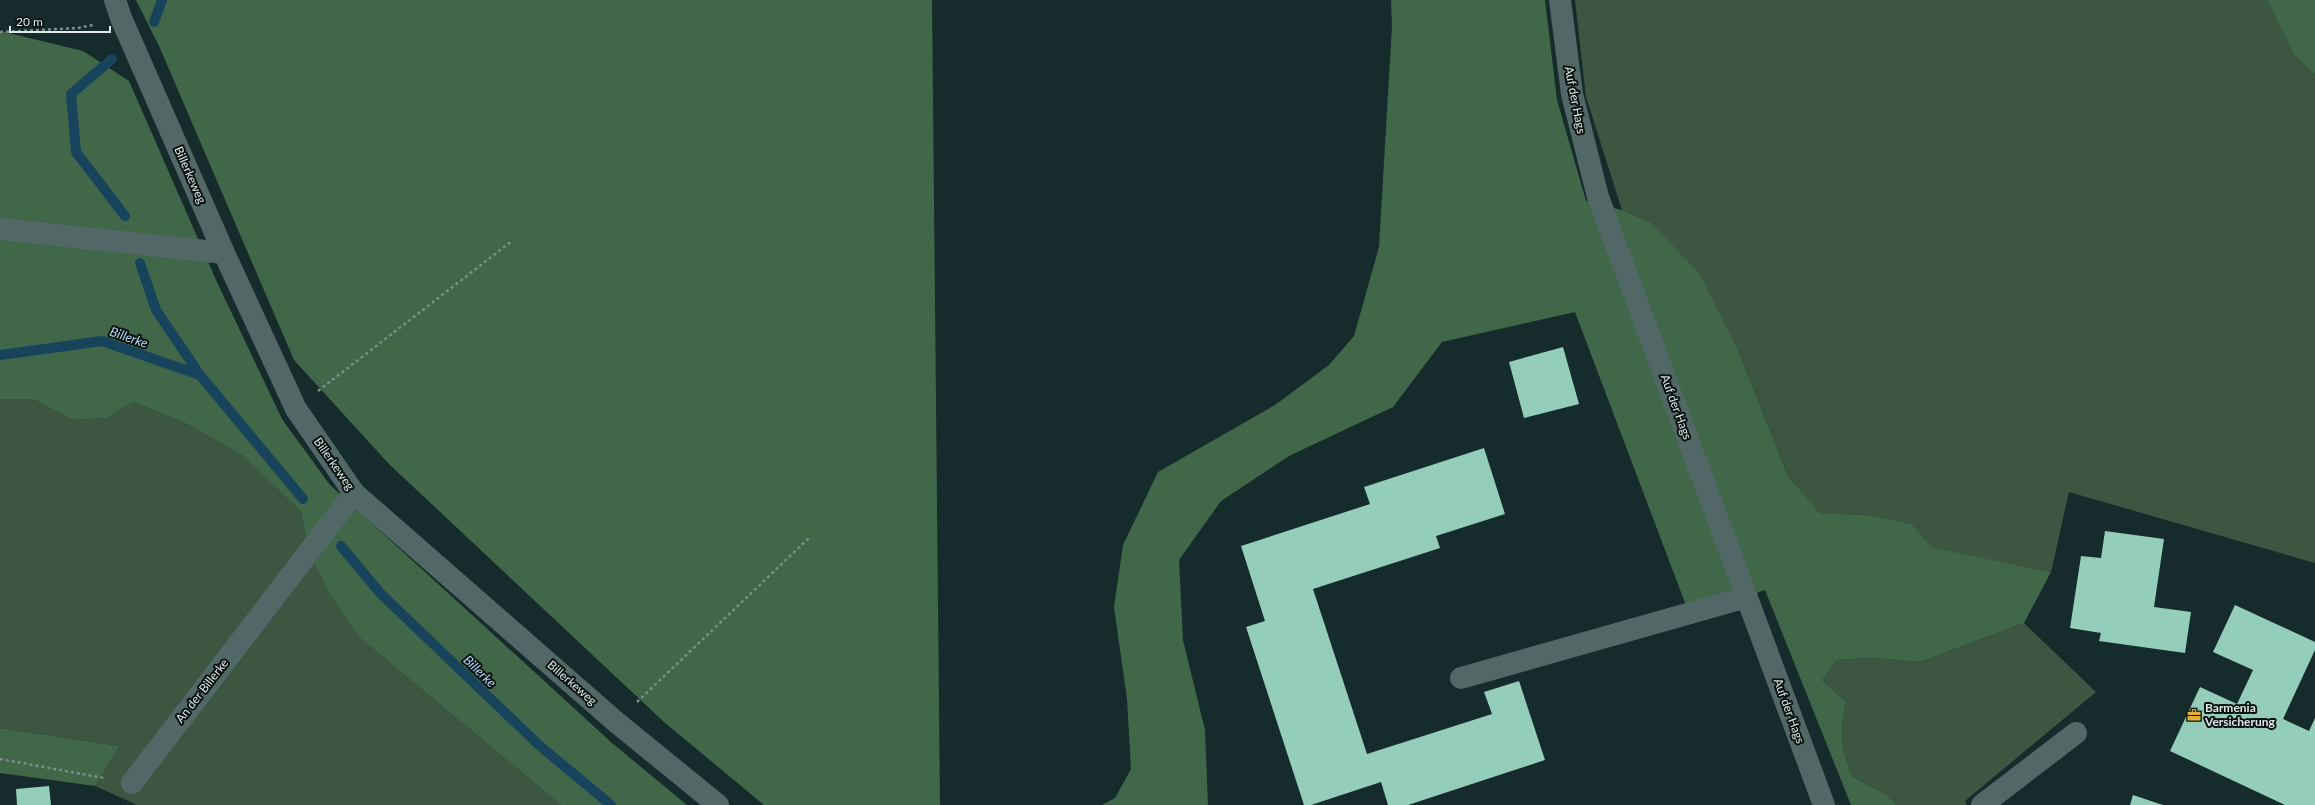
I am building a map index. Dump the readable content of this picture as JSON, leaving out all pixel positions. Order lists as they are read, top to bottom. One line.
{"streets":{"street":["Auf der Hags","Billerkeweg","An der Billerke"]},"crossings":[["Billerkeweg","An der Billerke"]],"water":["Billerke"],"places":{"office":["Barmenia Versicherung"]},"scale_bar":"20 m"}
